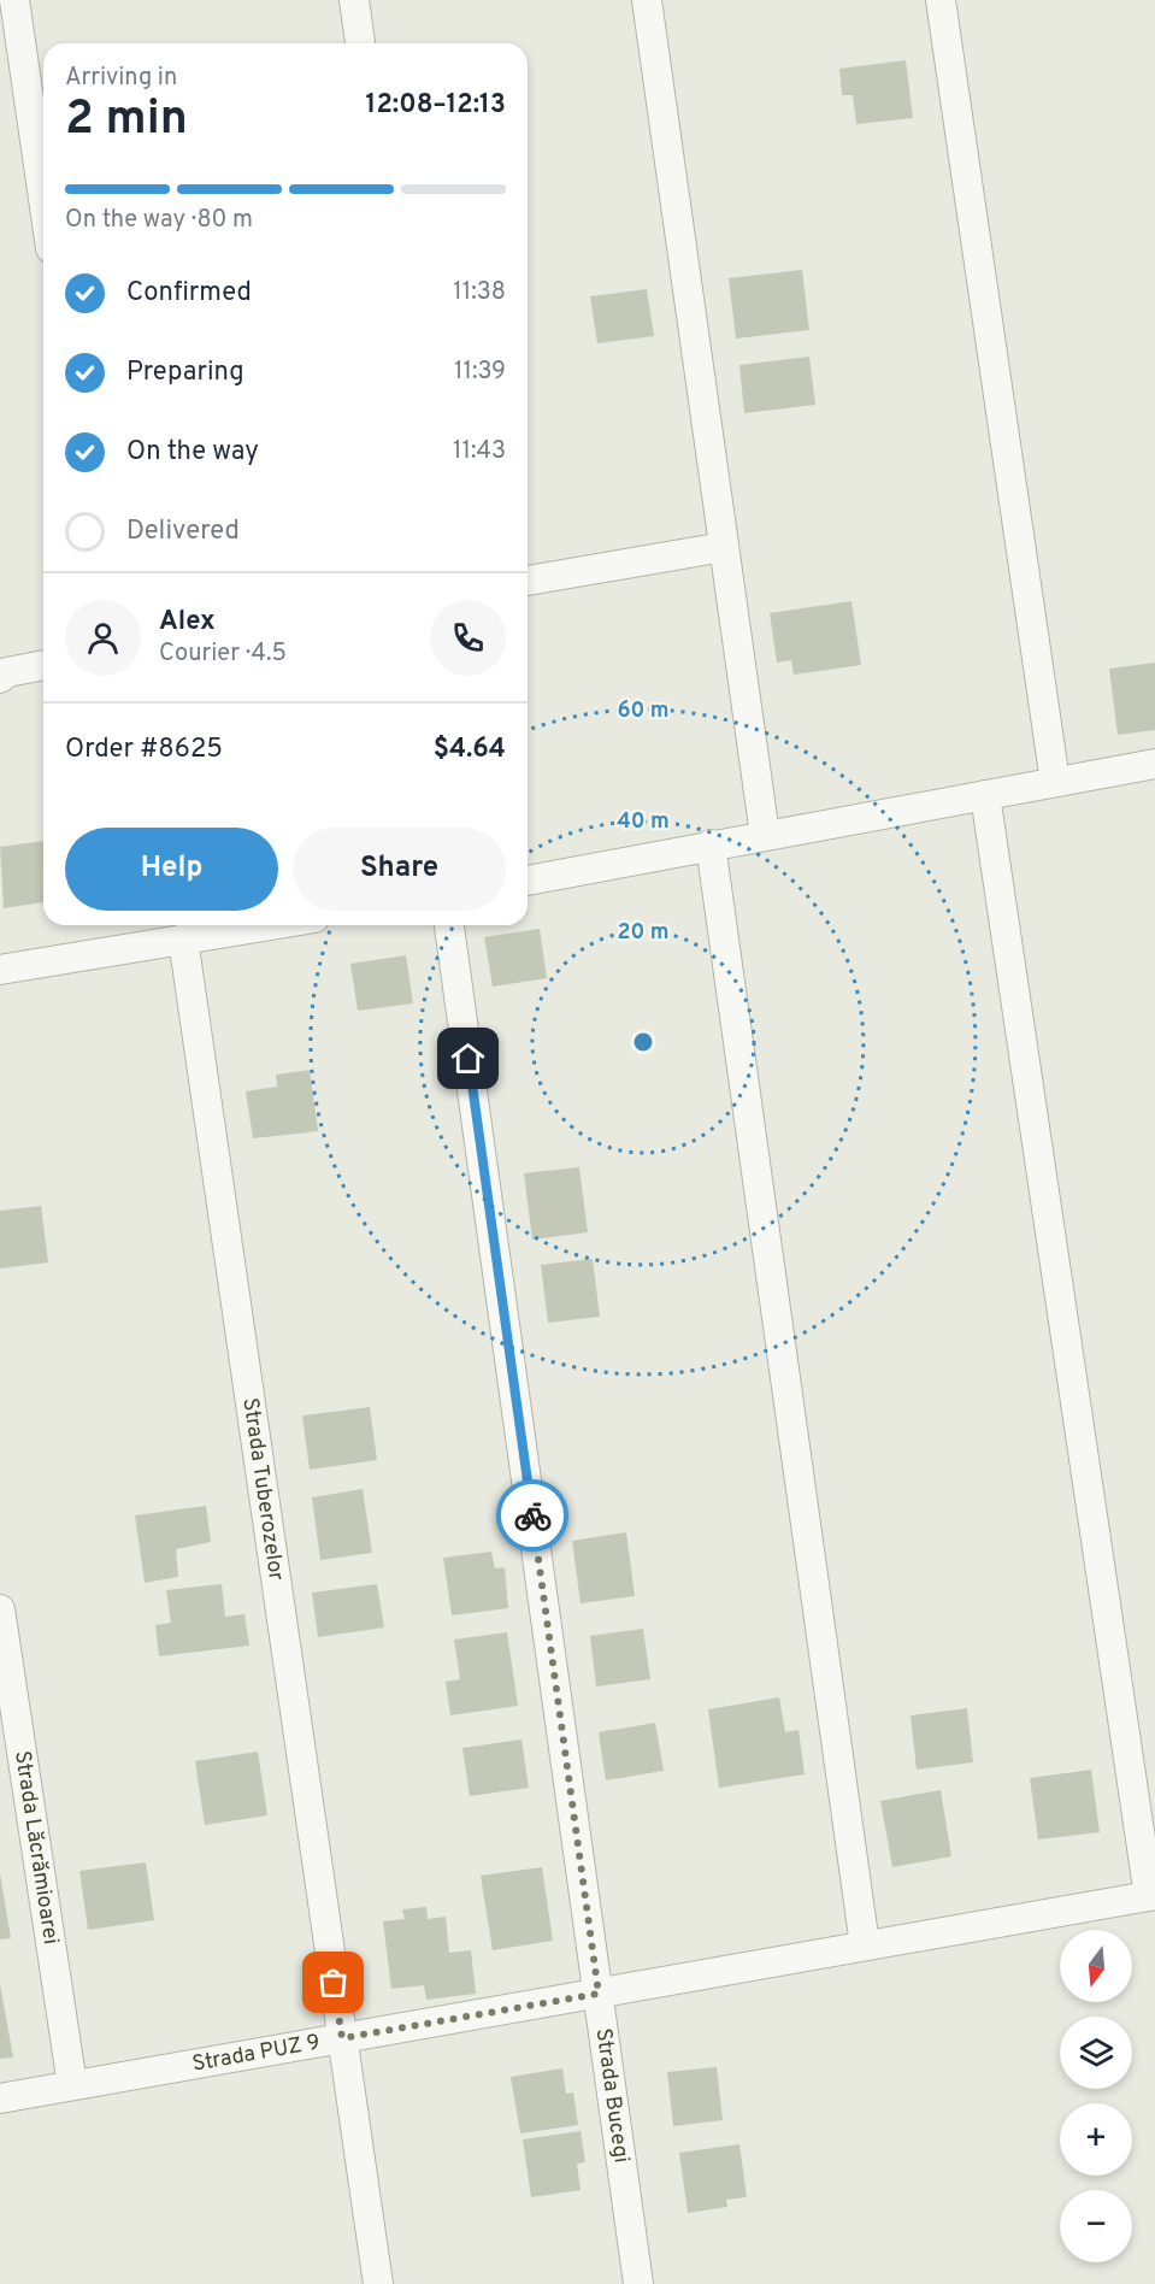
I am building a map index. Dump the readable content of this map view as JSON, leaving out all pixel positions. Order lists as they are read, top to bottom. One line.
{"streets":{"street":["Strada Tuberozelor","Strada Lăcrămioarei","Strada PUZ 9","Strada Bucegi"]},"crossings":[["Strada Tuberozelor","Strada PUZ 9"],["Strada Lăcrămioarei","Strada PUZ 9"],["Strada PUZ 9","Strada Bucegi"]],"north":"bottom","page":{"heading":["2 min","Arriving in","12:08–12:13"],"panel":["Alex","Courier · 4.5","Order #8625","$4.64"],"bar":"On the way · 80 m","list":[["Confirmed","11:38"],["Preparing","11:39"],["On the way","11:43"],"Delivered"],"buttons":["Help","Share"],"map_buttons":["+","−"]},"rings":["60 m","40 m","20 m"]}
